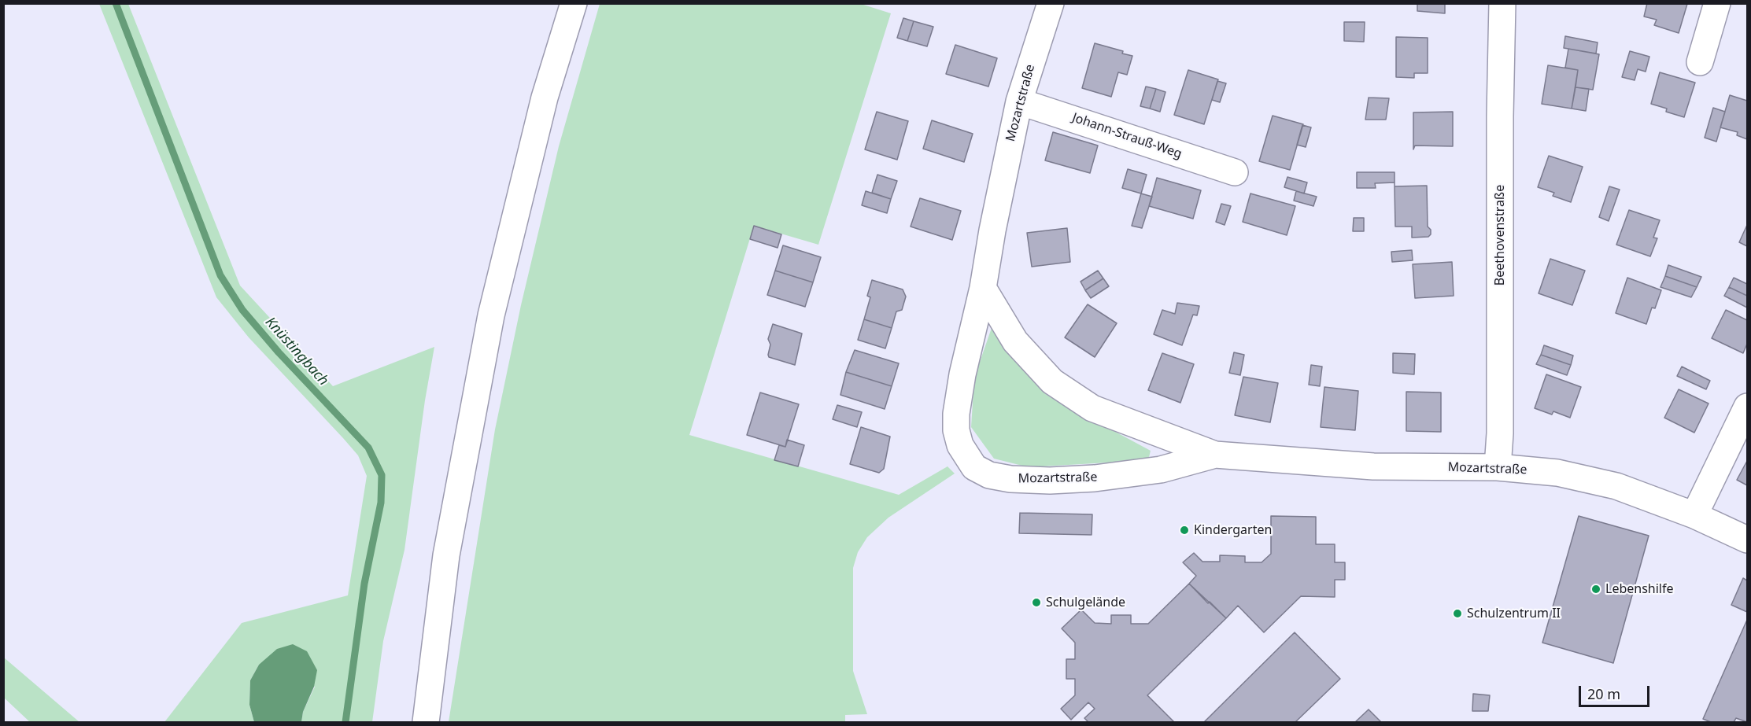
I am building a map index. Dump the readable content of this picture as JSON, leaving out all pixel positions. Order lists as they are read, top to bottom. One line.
{"streets":{"street":["Mozartstraße","Johann-Strauß-Weg","Beethovenstraße"]},"crossings":[["Mozartstraße","Johann-Strauß-Weg"],["Mozartstraße","Beethovenstraße"]],"water":["Knüstingbach"],"places":["Kindergarten","Lebenshilfe","Schulgelände","Schulzentrum II"],"scale_bar":"20 m"}
